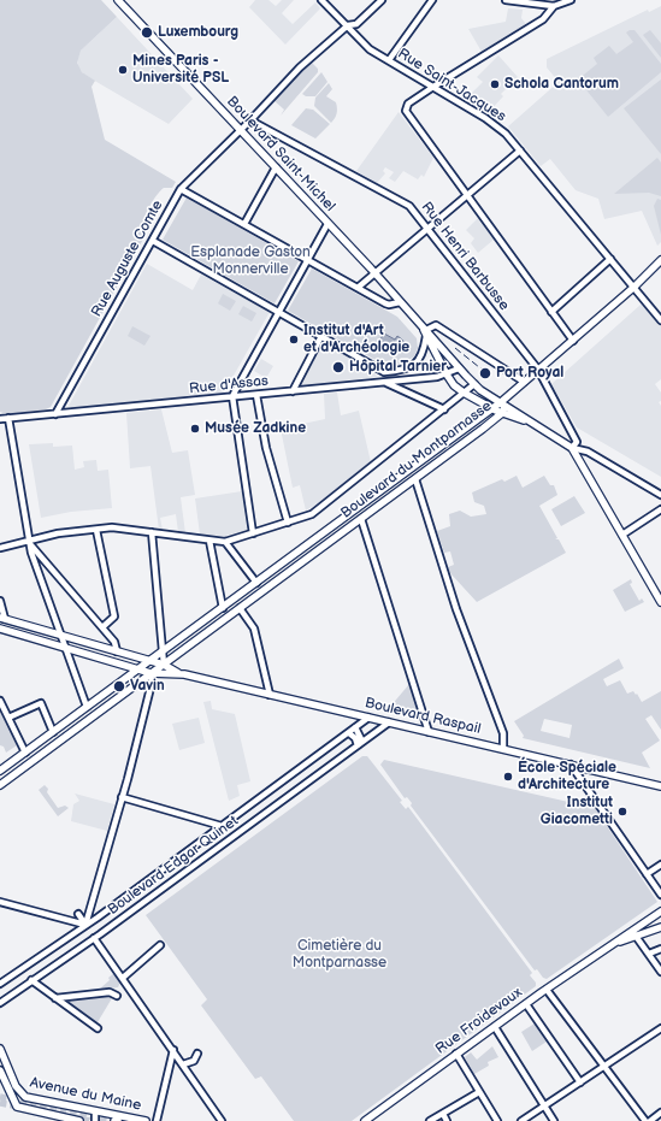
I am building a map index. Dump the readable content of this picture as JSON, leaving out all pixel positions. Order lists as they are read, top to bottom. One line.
{"streets":{"main road":["Boulevard Saint-Michel","Boulevard du Montparnasse","Boulevard Raspail","Rue Froidevaux","Avenue du Maine"],"street":["Rue Saint-Jacques","Rue Henri Barbusse","Rue Auguste Comte","Rue d'Assas","Boulevard Edgar Quinet"]},"crossings":[["Rue Saint-Jacques","Rue Auguste Comte"],["Boulevard Saint-Michel","Rue Auguste Comte"],["Rue Henri Barbusse","Rue Auguste Comte"],["Rue Auguste Comte","Rue d'Assas"],["Boulevard du Montparnasse","Boulevard Raspail"],["Boulevard Raspail","Boulevard Edgar Quinet"]],"parks":["Esplanade Gaston Monnerville","Cimetière du Montparnasse"],"places":["Luxembourg","Mines Paris - Université PSL","Schola Cantorum","Institut d'Art et d'Archéologie","Hôpital Tarnier","Port Royal","Musée Zadkine","Vavin","École Spéciale d'Architecture","Institut Giacometti"]}
